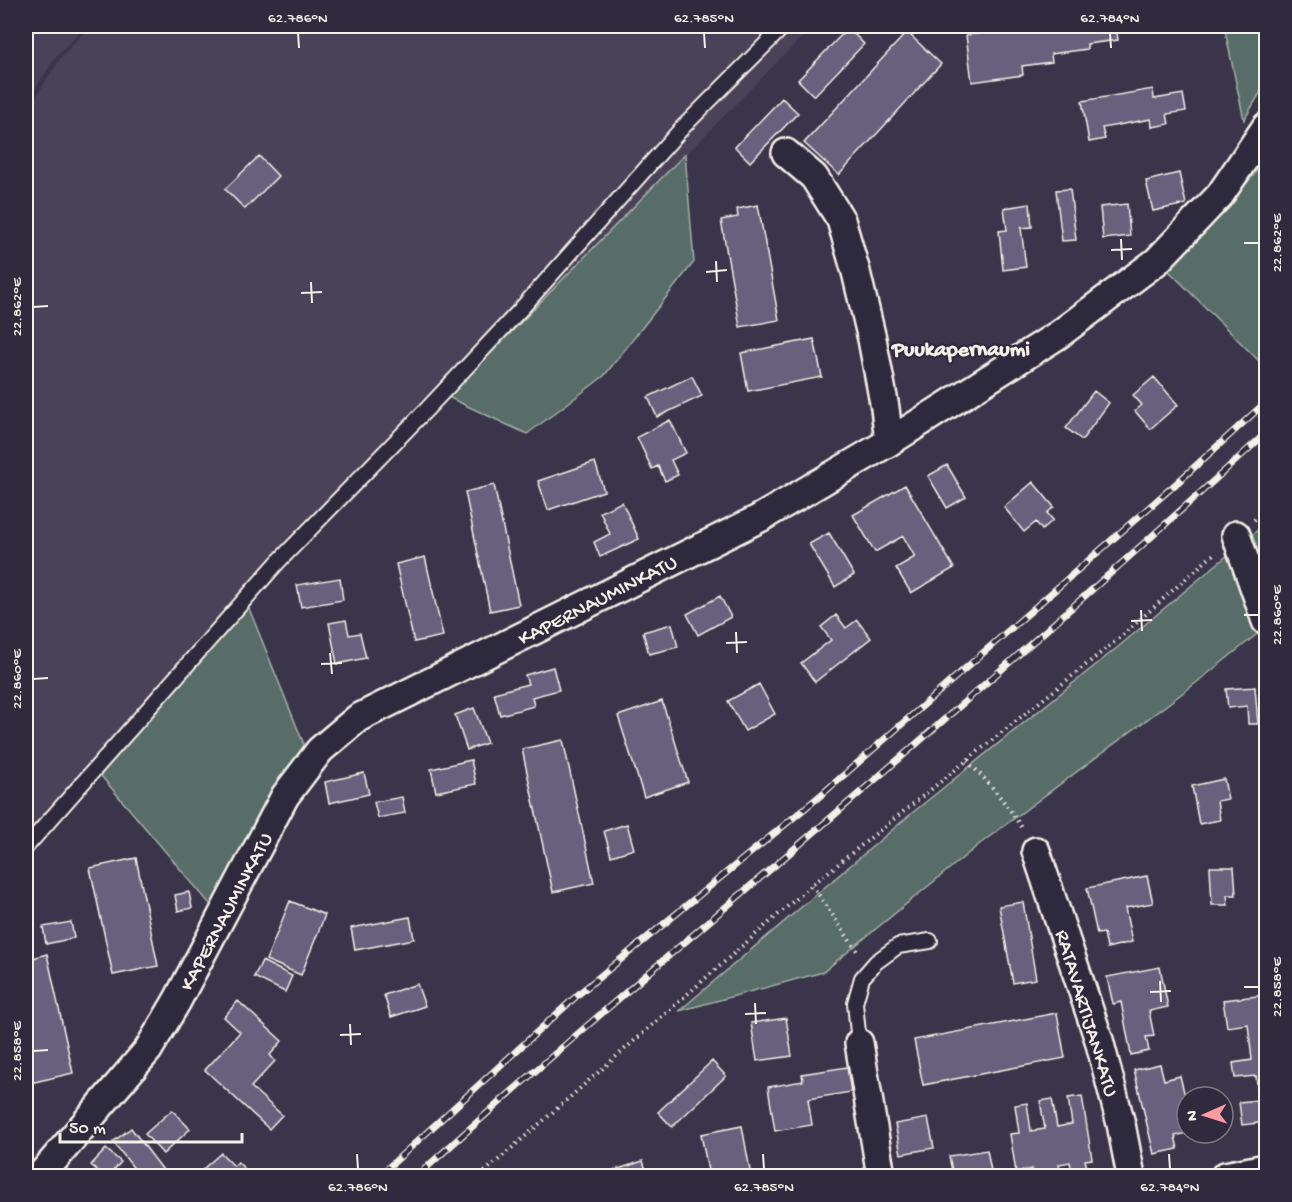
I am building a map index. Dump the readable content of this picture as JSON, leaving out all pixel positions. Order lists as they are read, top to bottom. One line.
{"streets":{"street":["KAPERNAUMINKATU","RATAVARTIJANKATU"]},"districts":["Puukapernaumi"],"scale_bar":"50 m","north":"left","coordinates":["62.786°N","62.785°N","62.784°N","22.862°E","22.860°E","22.858°E"]}
